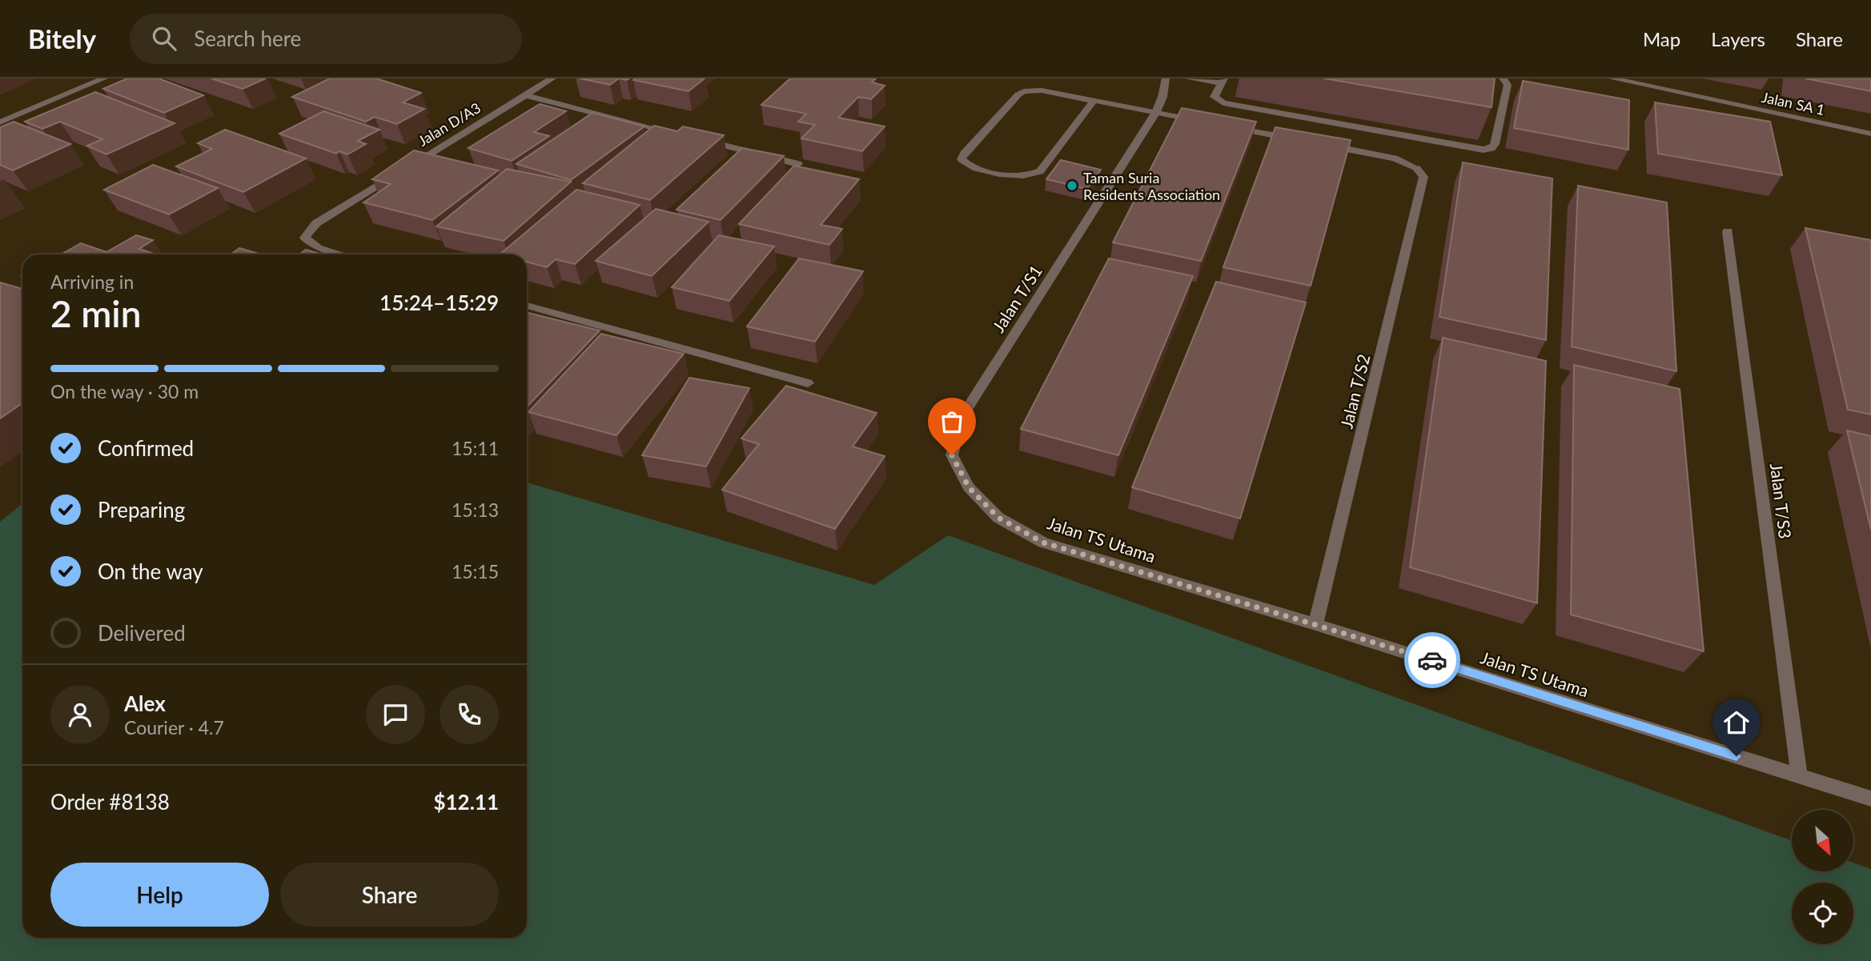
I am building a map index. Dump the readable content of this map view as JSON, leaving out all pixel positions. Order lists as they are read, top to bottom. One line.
{"streets":{"street":["Jalan SA 1","Jalan D/A3","Jalan T/S1","Jalan T/S2","Jalan T/S3","Jalan TS Utama"]},"crossings":[["Jalan T/S1","Jalan TS Utama"],["Jalan T/S2","Jalan TS Utama"],["Jalan T/S3","Jalan TS Utama"]],"places":["Taman Suria Residents Association"],"north":"bottom right","page":{"header":"Bitely","search":"Search here","nav":["Map","Layers","Share"],"heading":["2 min","Arriving in","15:24–15:29"],"panel":["Alex","Courier · 4.7","Order #8138","$12.11"],"bar":"On the way · 30 m","list":[["Confirmed","15:11"],["Preparing","15:13"],["On the way","15:15"],"Delivered"],"buttons":["Help","Share"]}}
